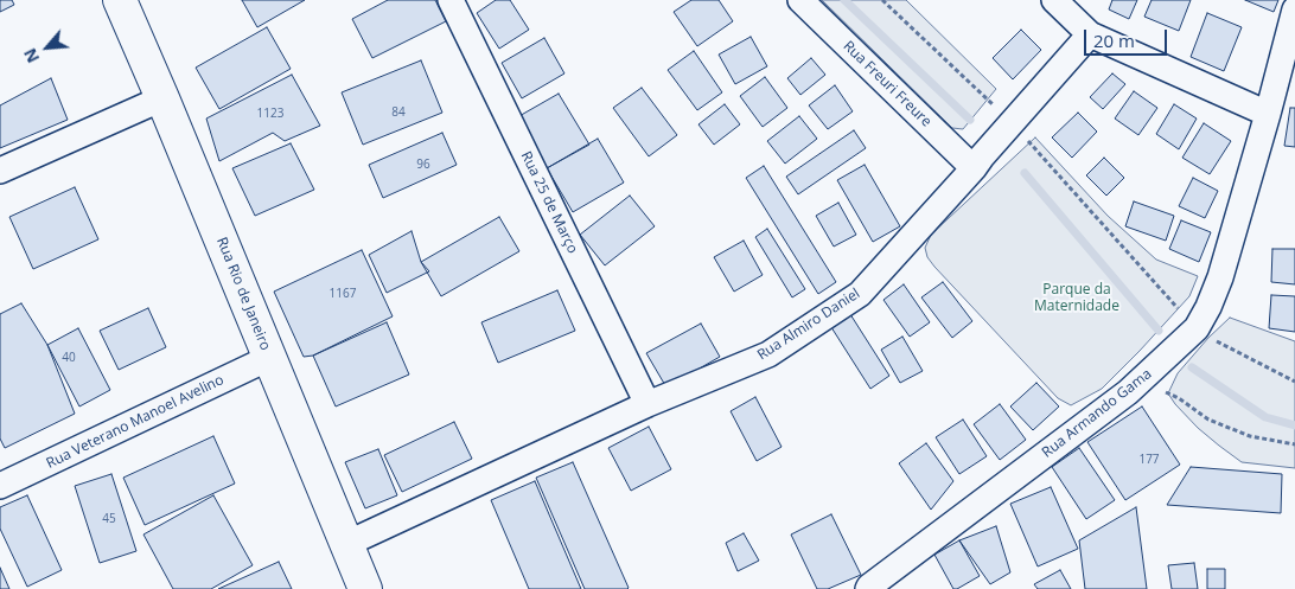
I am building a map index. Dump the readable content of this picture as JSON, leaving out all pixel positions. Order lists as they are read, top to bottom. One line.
{"streets":{"main road":["Rua Rio de Janeiro"],"street":["Rua Freuri Freure","Rua 25 de Março","Rua Almiro Daniel","Rua Armando Gama","Rua Veterano Manoel Avelino"]},"crossings":[["Rua Freuri Freure","Rua Almiro Daniel"],["Rua 25 de Março","Rua Almiro Daniel"],["Rua Rio de Janeiro","Rua Almiro Daniel"],["Rua Rio de Janeiro","Rua Veterano Manoel Avelino"]],"parks":["Parque da Maternidade"],"house_numbers":["84","1123","96","1167","40","177","45"],"scale_bar":"20 m","north":"bottom left"}
